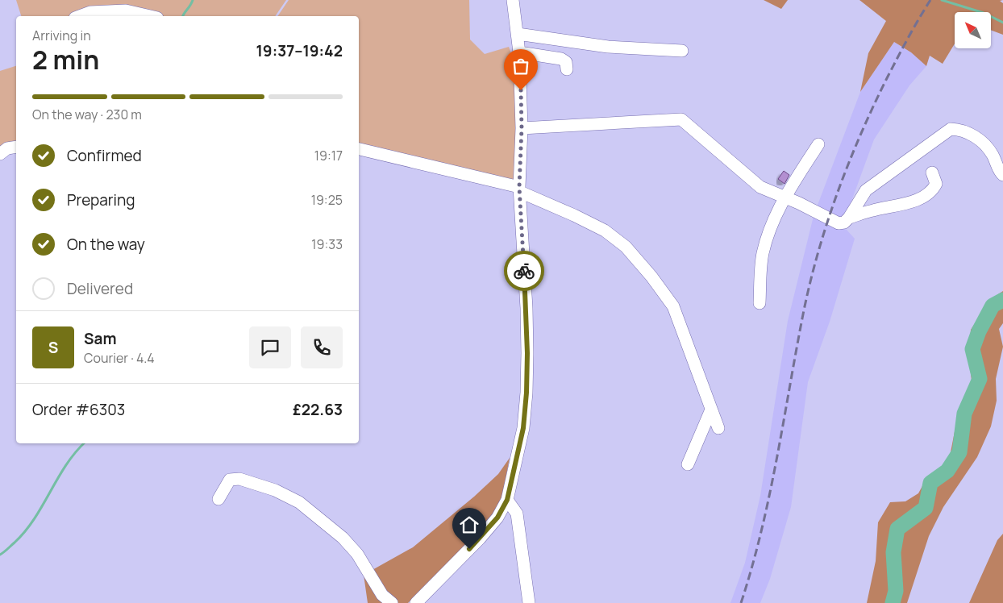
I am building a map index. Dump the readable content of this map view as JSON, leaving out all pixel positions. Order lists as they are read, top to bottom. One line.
{"north":"top left","page":{"heading":["2 min","Arriving in","19:37–19:42"],"panel":["Sam","Courier · 4.4","Order #6303","£22.63"],"bar":"On the way · 230 m","list":[["Confirmed","19:17"],["Preparing","19:25"],["On the way","19:33"],"Delivered"],"round":"S"}}
